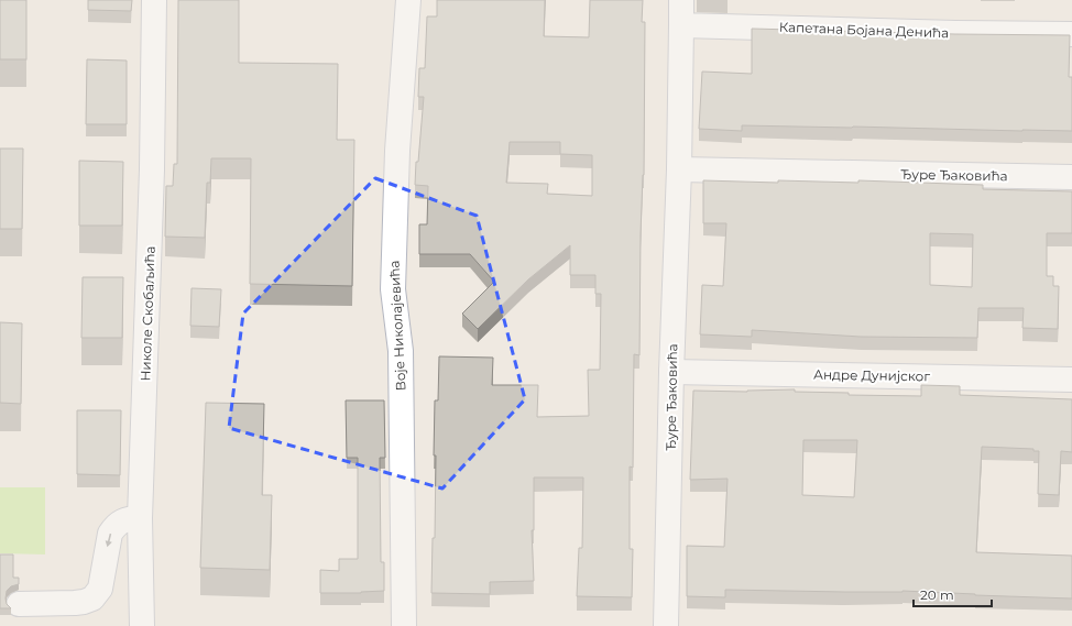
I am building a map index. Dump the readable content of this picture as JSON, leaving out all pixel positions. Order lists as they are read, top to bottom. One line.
{"streets":{"street":["Капетана Бојана Денића","Ђуре Ђаковића","Николе Скобаљића","Воје Николајевића","Андре Дунијског"]},"crossings":[["Капетана Бојана Денића","Ђуре Ђаковића"],["Ђуре Ђаковића","Андре Дунијског"]],"scale_bar":"20 m"}
